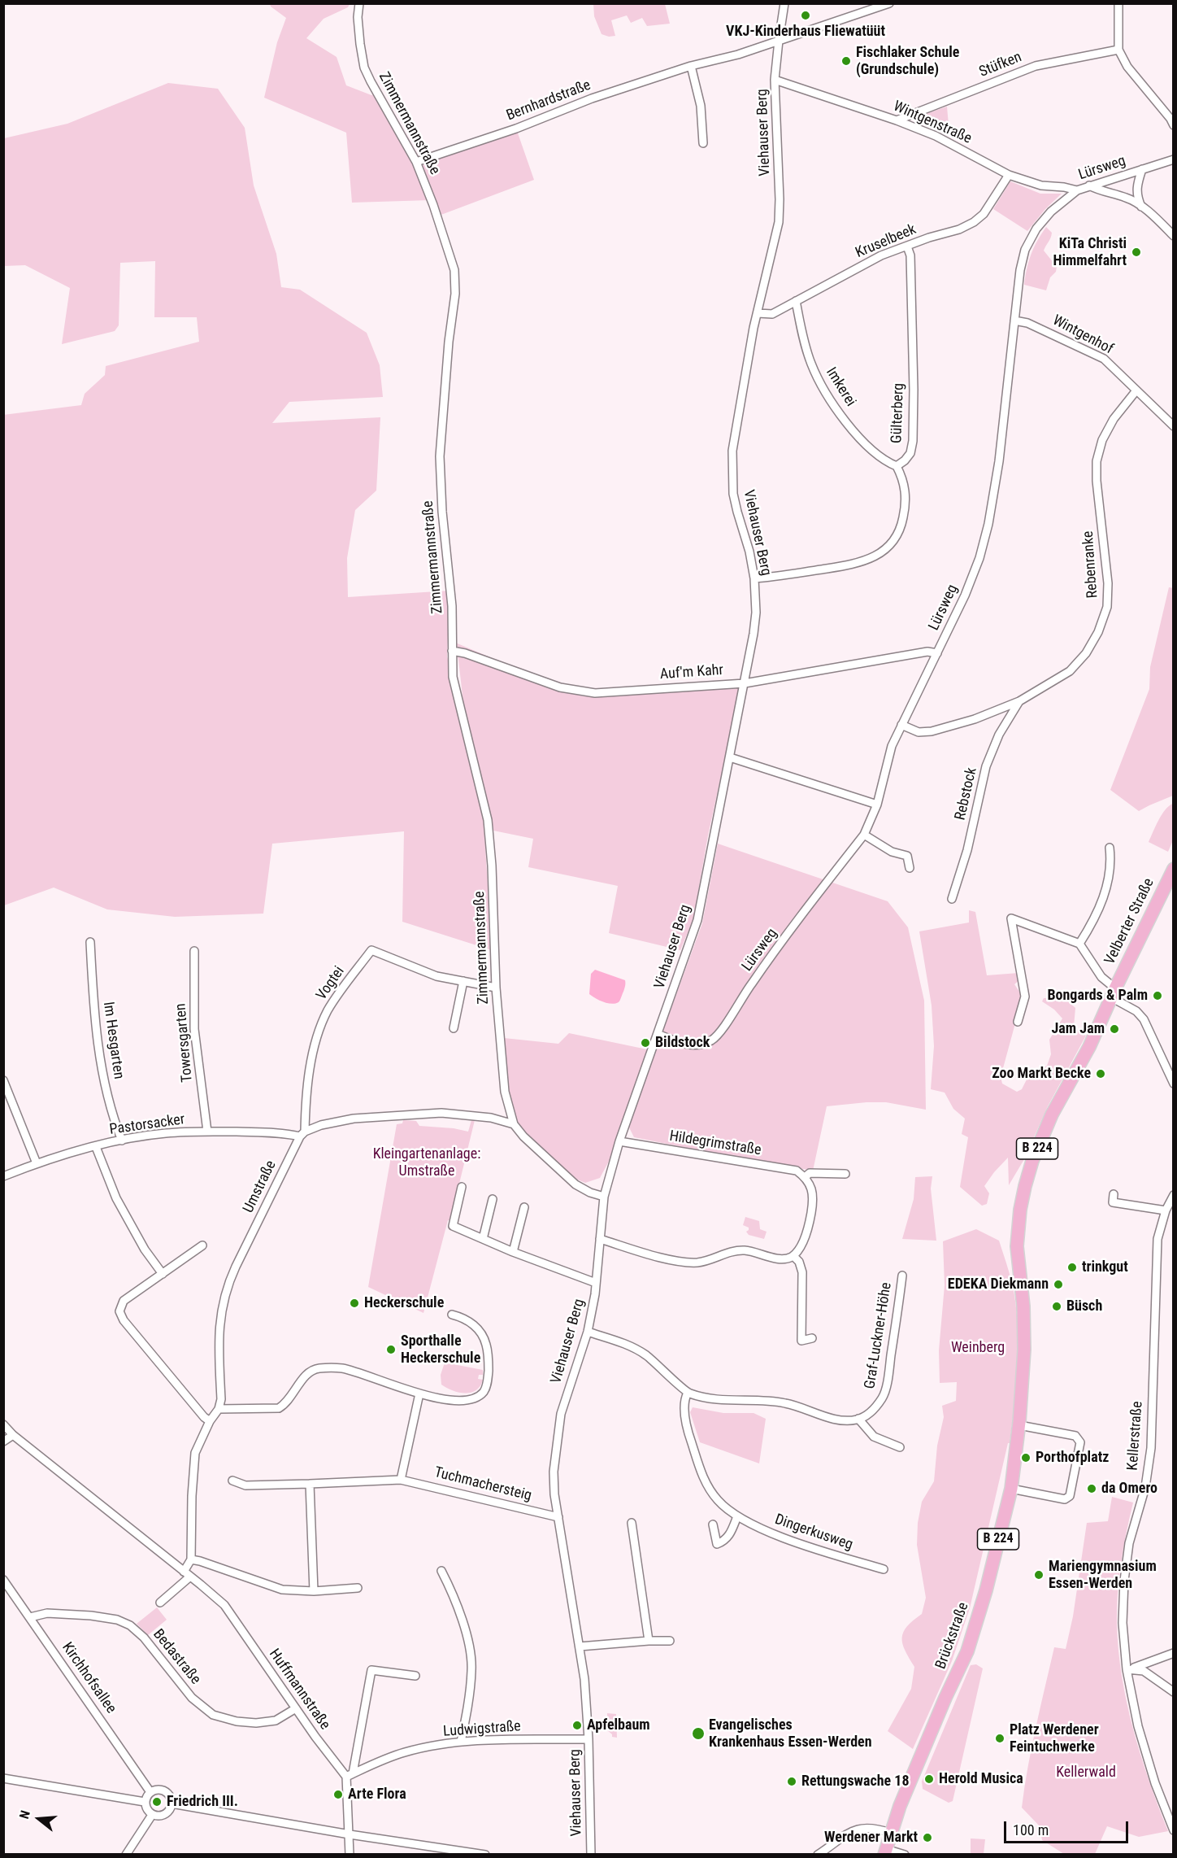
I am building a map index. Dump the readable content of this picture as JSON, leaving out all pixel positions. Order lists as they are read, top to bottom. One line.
{"streets":{"main road":["Velberter Straße","B 224","Brückstraße"],"street":["Stüfken","Bernhardstraße","Wintgenstraße","Zimmermannstraße","Viehauser Berg","Lürsweg","Kruselbeek","Wintgenhof","Imkerei","Gülterberg","Rebenranke","Auf'm Kahr","Rebstock","Vogtei","Im Hesgarten","Towersgarten","Pastorsacker","Hildegrimstraße","Umstraße","Graf-Luckner-Höhe","Kellerstraße","Tuchmachersteig","Dingerkusweg","Bedastraße","Kirchhofsallee","Huffmannstraße","Ludwigstraße"]},"crossings":[["Stüfken","Wintgenstraße"],["Bernhardstraße","Zimmermannstraße"],["Bernhardstraße","Viehauser Berg"],["Wintgenstraße","Viehauser Berg"],["Wintgenstraße","Lürsweg"],["Wintgenstraße","Kruselbeek"],["Zimmermannstraße","Auf'm Kahr"],["Zimmermannstraße","Vogtei"],["Viehauser Berg","Lürsweg"],["Viehauser Berg","Kruselbeek"],["Viehauser Berg","Auf'm Kahr"],["Viehauser Berg","Hildegrimstraße"],["Viehauser Berg","Tuchmachersteig"],["Viehauser Berg","Ludwigstraße"],["Lürsweg","Wintgenhof"],["Lürsweg","Rebenranke"],["Lürsweg","Auf'm Kahr"],["Kruselbeek","Imkerei"],["Kruselbeek","Gülterberg"],["Wintgenhof","Rebenranke"],["Imkerei","Gülterberg"],["Rebenranke","Rebstock"],["Velberter Straße","Brückstraße"],["Vogtei","Pastorsacker"],["Vogtei","Umstraße"],["Im Hesgarten","Pastorsacker"],["Towersgarten","Pastorsacker"],["Pastorsacker","Umstraße"],["Bedastraße","Kirchhofsallee"],["Bedastraße","Huffmannstraße"],["Huffmannstraße","Ludwigstraße"]],"parks":["Kleingartenanlage: Umstraße","Weinberg","Kellerwald"],"places":["VKJ-Kinderhaus Fliewatüüt","Fischlaker Schule (Grundschule)","KiTa Christi Himmelfahrt","Bongards & Palm","Jam Jam","Bildstock","Zoo Markt Becke","trinkgut","EDEKA Diekmann","Heckerschule","Büsch","Sporthalle Heckerschule","Porthofplatz","da Omero","Mariengymnasium Essen-Werden","Apfelbaum","Evangelisches Krankenhaus Essen-Werden","Platz Werdener Feintuchwerke","Herold Musica","Rettungswache 18","Arte Flora","Friedrich III.","Werdener Markt"],"scale_bar":"100 m","north":"left"}
